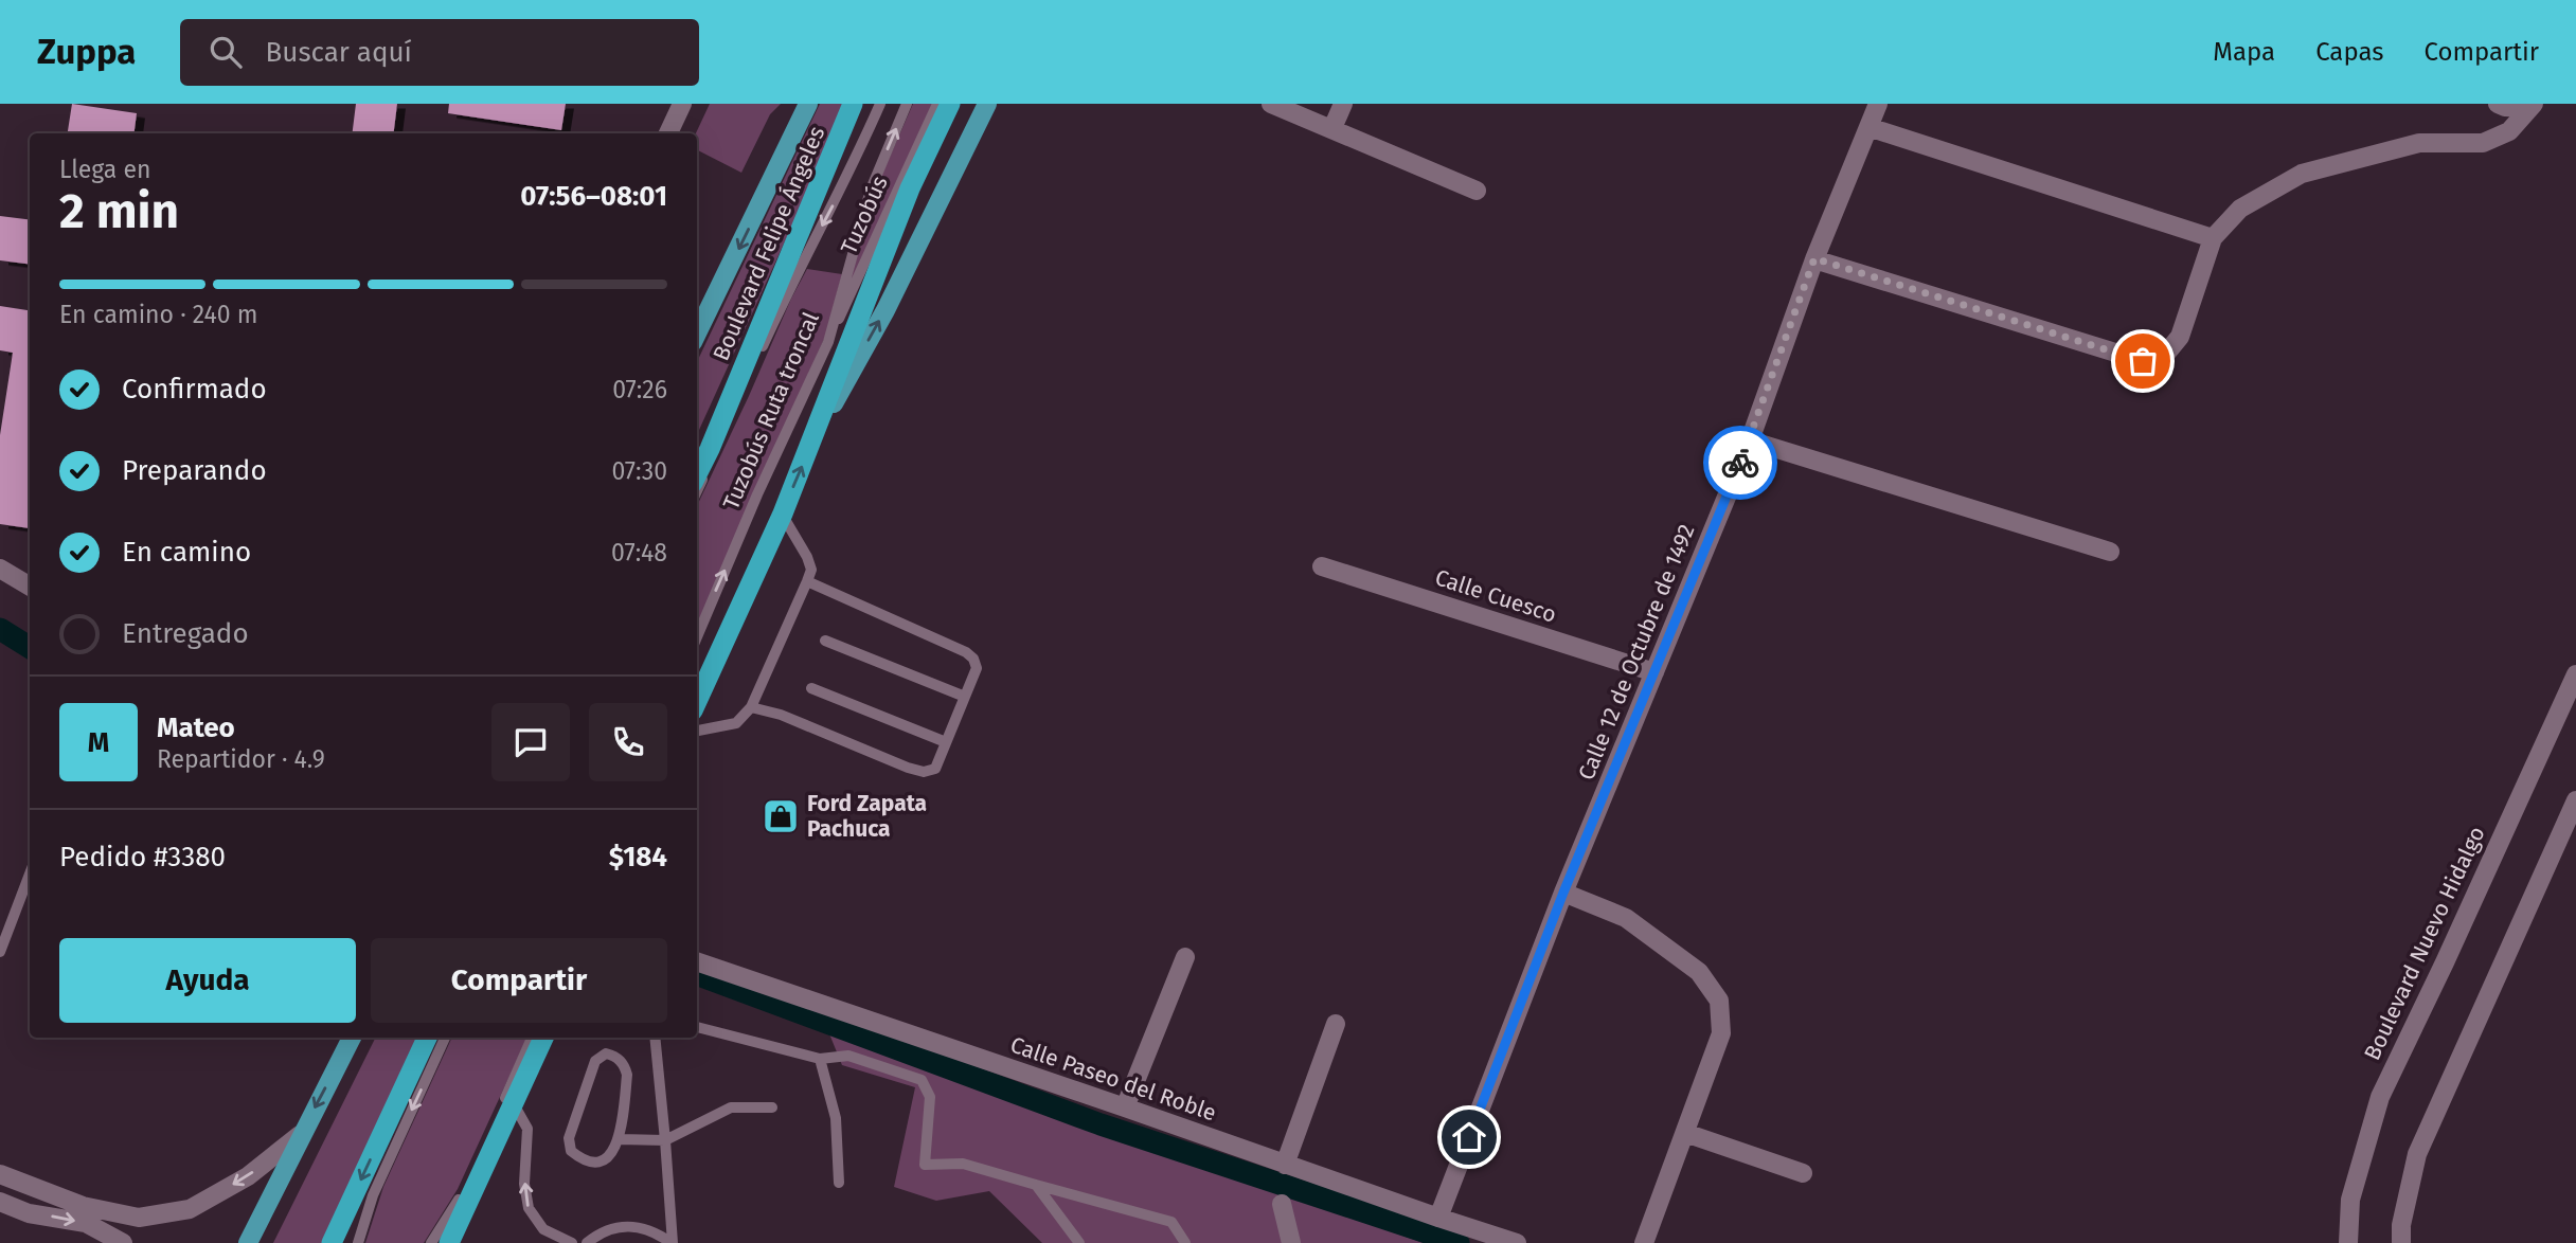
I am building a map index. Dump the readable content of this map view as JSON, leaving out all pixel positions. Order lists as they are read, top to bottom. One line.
{"streets":{"highway":["Boulevard Felipe Ángeles"],"street":["Calle Cuesco","Calle 12 de Octubre de 1492","Boulevard Nuevo Hidalgo","Calle Paseo del Roble"],"lane":["Tuzobús","Tuzobús Ruta troncal"]},"crossings":[["Tuzobús","Tuzobús Ruta troncal"],["Calle Cuesco","Calle 12 de Octubre de 1492"],["Calle 12 de Octubre de 1492","Calle Paseo del Roble"]],"places":{"shop":["Ford Zapata Pachuca"]},"page":{"header":"Zuppa","search":"Buscar aquí","nav":["Mapa","Capas","Compartir"],"heading":["2 min","Llega en","07:56–08:01"],"panel":["Mateo","Repartidor · 4.9","Pedido #3380","$184"],"bar":"En camino · 240 m","list":[["Confirmado","07:26"],["Preparando","07:30"],["En camino","07:48"],"Entregado"],"round":"M","buttons":["Ayuda","Compartir"]}}
